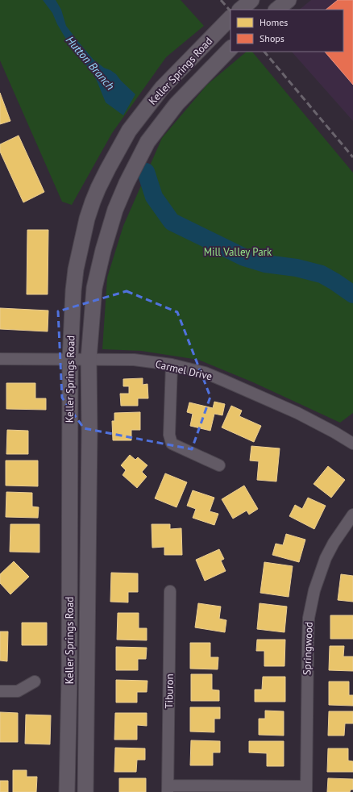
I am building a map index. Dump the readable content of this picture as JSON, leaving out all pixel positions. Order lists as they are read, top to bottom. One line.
{"streets":{"main road":["Keller Springs Road"],"street":["Carmel Drive","Springwood","Tiburon"]},"crossings":[["Keller Springs Road","Carmel Drive"]],"water":["Hutton Branch"],"parks":["Mill Valley Park"],"legend":["Homes","Shops"]}
